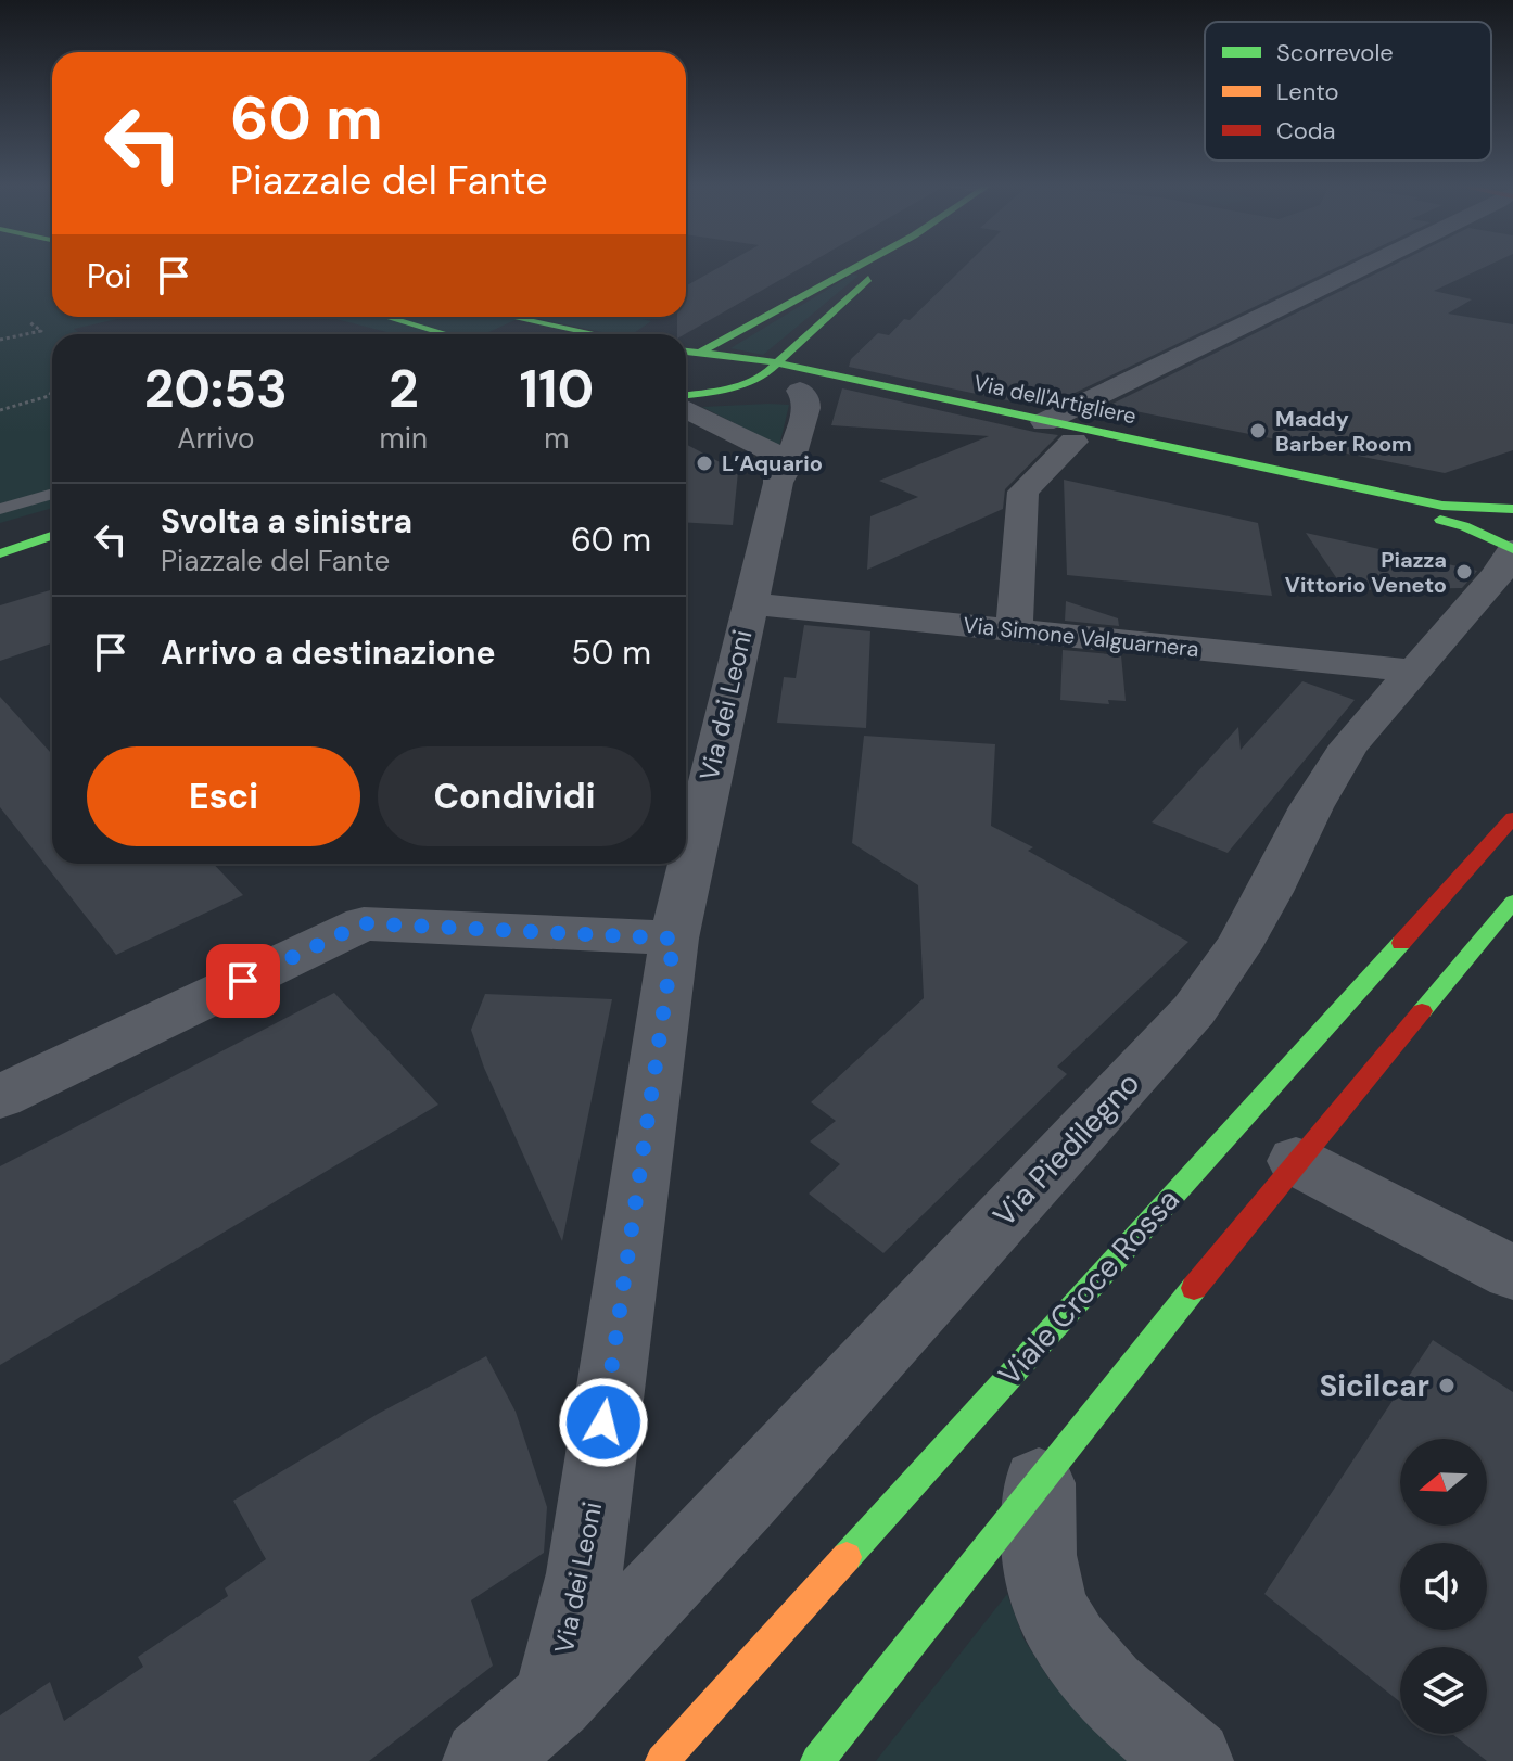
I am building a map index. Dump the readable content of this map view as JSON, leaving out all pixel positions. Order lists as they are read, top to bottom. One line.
{"streets":{"street":["Via dell'Artigliere","Via Simone Valguarnera","Via dei Leoni","Via Piedilegno","Viale Croce Rossa"]},"crossings":[["Via dell'Artigliere","Via dei Leoni"],["Via dell'Artigliere","Via Piedilegno"],["Via Simone Valguarnera","Via dei Leoni"],["Via Simone Valguarnera","Via Piedilegno"],["Via dei Leoni","Via Piedilegno"]],"places":["Maddy Barber Room","L’Aquario","Piazza Vittorio Veneto","Sicilcar"],"legend":["Scorrevole","Lento","Coda"],"north":"left","page":{"turn":["60 m","Piazzale del Fante"],"then":"Poi","eta":["20:53","Arrivo","2","min","110","m"],"list":[{"name":"Svolta a sinistra","note":"Piazzale del Fante","value":"60 m"},{"name":"Arrivo a destinazione","value":"50 m"}],"buttons":["Esci","Condividi"]}}
